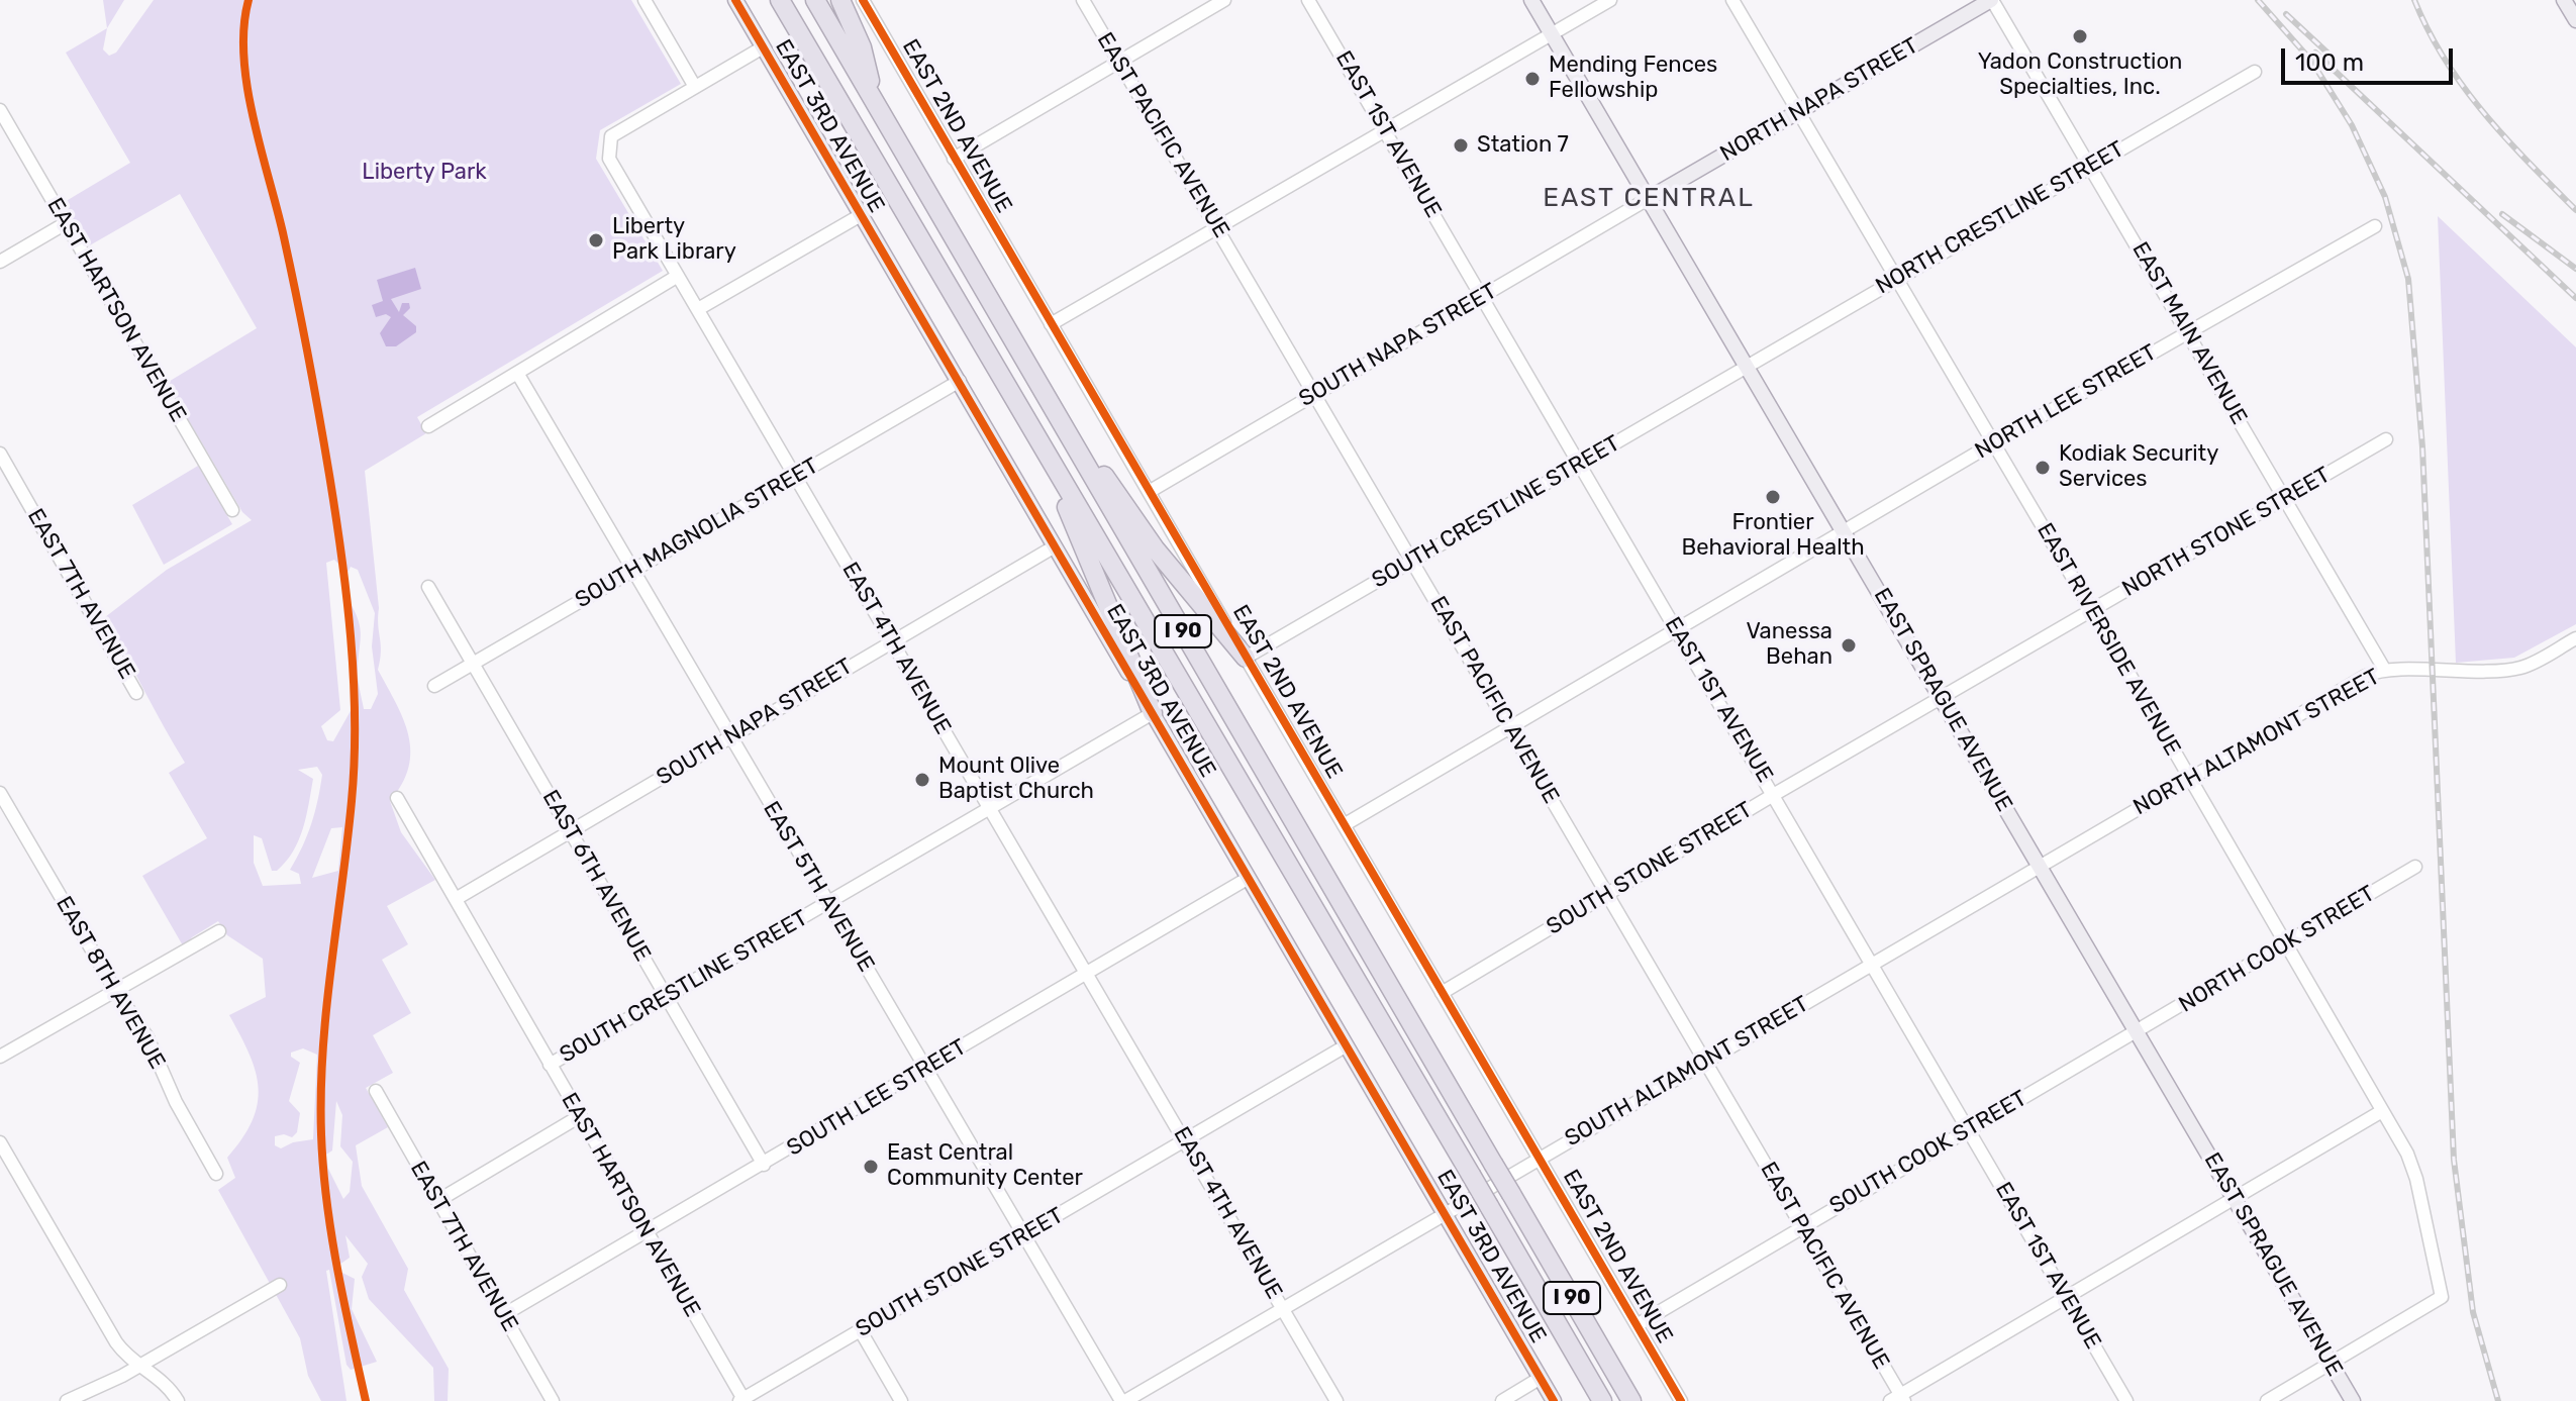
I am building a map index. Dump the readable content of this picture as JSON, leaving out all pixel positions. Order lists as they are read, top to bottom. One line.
{"streets":{"highway":["I 90"],"main road":["NORTH NAPA STREET","EAST 3RD AVENUE","EAST SPRAGUE AVENUE"],"street":["EAST 2ND AVENUE","EAST 1ST AVENUE","EAST PACIFIC AVENUE","NORTH CRESTLINE STREET","EAST HARTSON AVENUE","EAST MAIN AVENUE","SOUTH NAPA STREET","NORTH LEE STREET","SOUTH CRESTLINE STREET","NORTH STONE STREET","SOUTH MAGNOLIA STREET","EAST 7TH AVENUE","EAST RIVERSIDE AVENUE","EAST 4TH AVENUE","NORTH ALTAMONT STREET","SOUTH STONE STREET","EAST 6TH AVENUE","EAST 5TH AVENUE","NORTH COOK STREET","EAST 8TH AVENUE","SOUTH ALTAMONT STREET","SOUTH LEE STREET","SOUTH COOK STREET"]},"crossings":[["NORTH NAPA STREET","EAST MAIN AVENUE"],["NORTH NAPA STREET","SOUTH NAPA STREET"],["NORTH NAPA STREET","EAST RIVERSIDE AVENUE"],["NORTH NAPA STREET","EAST SPRAGUE AVENUE"],["EAST 3RD AVENUE","SOUTH NAPA STREET"],["EAST 3RD AVENUE","SOUTH CRESTLINE STREET"],["EAST 3RD AVENUE","SOUTH MAGNOLIA STREET"],["EAST 3RD AVENUE","SOUTH STONE STREET"],["EAST 3RD AVENUE","SOUTH ALTAMONT STREET"],["EAST 3RD AVENUE","SOUTH LEE STREET"],["EAST 2ND AVENUE","SOUTH NAPA STREET"],["EAST 2ND AVENUE","SOUTH CRESTLINE STREET"],["EAST 2ND AVENUE","SOUTH STONE STREET"],["EAST 2ND AVENUE","SOUTH ALTAMONT STREET"],["EAST 2ND AVENUE","SOUTH COOK STREET"],["EAST 1ST AVENUE","SOUTH NAPA STREET"],["EAST 1ST AVENUE","SOUTH CRESTLINE STREET"],["EAST 1ST AVENUE","SOUTH STONE STREET"],["EAST 1ST AVENUE","SOUTH ALTAMONT STREET"],["EAST 1ST AVENUE","SOUTH COOK STREET"],["EAST PACIFIC AVENUE","SOUTH NAPA STREET"],["EAST PACIFIC AVENUE","SOUTH CRESTLINE STREET"],["EAST PACIFIC AVENUE","SOUTH STONE STREET"],["EAST PACIFIC AVENUE","SOUTH ALTAMONT STREET"],["EAST PACIFIC AVENUE","SOUTH COOK STREET"],["NORTH CRESTLINE STREET","EAST MAIN AVENUE"],["NORTH CRESTLINE STREET","SOUTH CRESTLINE STREET"],["NORTH CRESTLINE STREET","EAST RIVERSIDE AVENUE"],["NORTH CRESTLINE STREET","EAST SPRAGUE AVENUE"],["EAST HARTSON AVENUE","SOUTH NAPA STREET"],["EAST HARTSON AVENUE","SOUTH CRESTLINE STREET"],["EAST HARTSON AVENUE","SOUTH STONE STREET"],["EAST HARTSON AVENUE","SOUTH LEE STREET"],["EAST MAIN AVENUE","NORTH LEE STREET"],["EAST MAIN AVENUE","NORTH STONE STREET"],["EAST MAIN AVENUE","NORTH ALTAMONT STREET"],["SOUTH NAPA STREET","EAST 4TH AVENUE"],["SOUTH NAPA STREET","EAST SPRAGUE AVENUE"],["SOUTH NAPA STREET","EAST 6TH AVENUE"],["SOUTH NAPA STREET","EAST 5TH AVENUE"],["NORTH LEE STREET","EAST RIVERSIDE AVENUE"],["NORTH LEE STREET","EAST SPRAGUE AVENUE"],["SOUTH CRESTLINE STREET","EAST 4TH AVENUE"],["SOUTH CRESTLINE STREET","EAST SPRAGUE AVENUE"],["SOUTH CRESTLINE STREET","EAST 6TH AVENUE"],["SOUTH CRESTLINE STREET","EAST 5TH AVENUE"],["NORTH STONE STREET","EAST RIVERSIDE AVENUE"],["NORTH STONE STREET","EAST SPRAGUE AVENUE"],["NORTH STONE STREET","SOUTH STONE STREET"],["SOUTH MAGNOLIA STREET","EAST 4TH AVENUE"],["SOUTH MAGNOLIA STREET","EAST 6TH AVENUE"],["SOUTH MAGNOLIA STREET","EAST 5TH AVENUE"],["EAST 7TH AVENUE","SOUTH LEE STREET"],["EAST RIVERSIDE AVENUE","EAST SPRAGUE AVENUE"],["EAST RIVERSIDE AVENUE","NORTH ALTAMONT STREET"],["EAST RIVERSIDE AVENUE","NORTH COOK STREET"],["EAST 4TH AVENUE","SOUTH STONE STREET"],["EAST 4TH AVENUE","SOUTH ALTAMONT STREET"],["EAST 4TH AVENUE","SOUTH LEE STREET"],["EAST SPRAGUE AVENUE","NORTH ALTAMONT STREET"],["EAST SPRAGUE AVENUE","SOUTH STONE STREET"],["EAST SPRAGUE AVENUE","NORTH COOK STREET"],["EAST SPRAGUE AVENUE","SOUTH ALTAMONT STREET"],["EAST SPRAGUE AVENUE","SOUTH COOK STREET"],["NORTH ALTAMONT STREET","SOUTH ALTAMONT STREET"],["SOUTH STONE STREET","EAST 5TH AVENUE"],["EAST 6TH AVENUE","SOUTH LEE STREET"],["EAST 5TH AVENUE","SOUTH ALTAMONT STREET"],["EAST 5TH AVENUE","SOUTH LEE STREET"],["NORTH COOK STREET","SOUTH COOK STREET"]],"districts":["EAST CENTRAL"],"parks":["Liberty Park"],"places":["Yadon Construction Specialties, Inc.","Mending Fences Fellowship","Station 7","Liberty Park Library","Kodiak Security Services","Frontier Behavioral Health","Vanessa Behan","Mount Olive Baptist Church","East Central Community Center"],"scale_bar":"100 m"}
